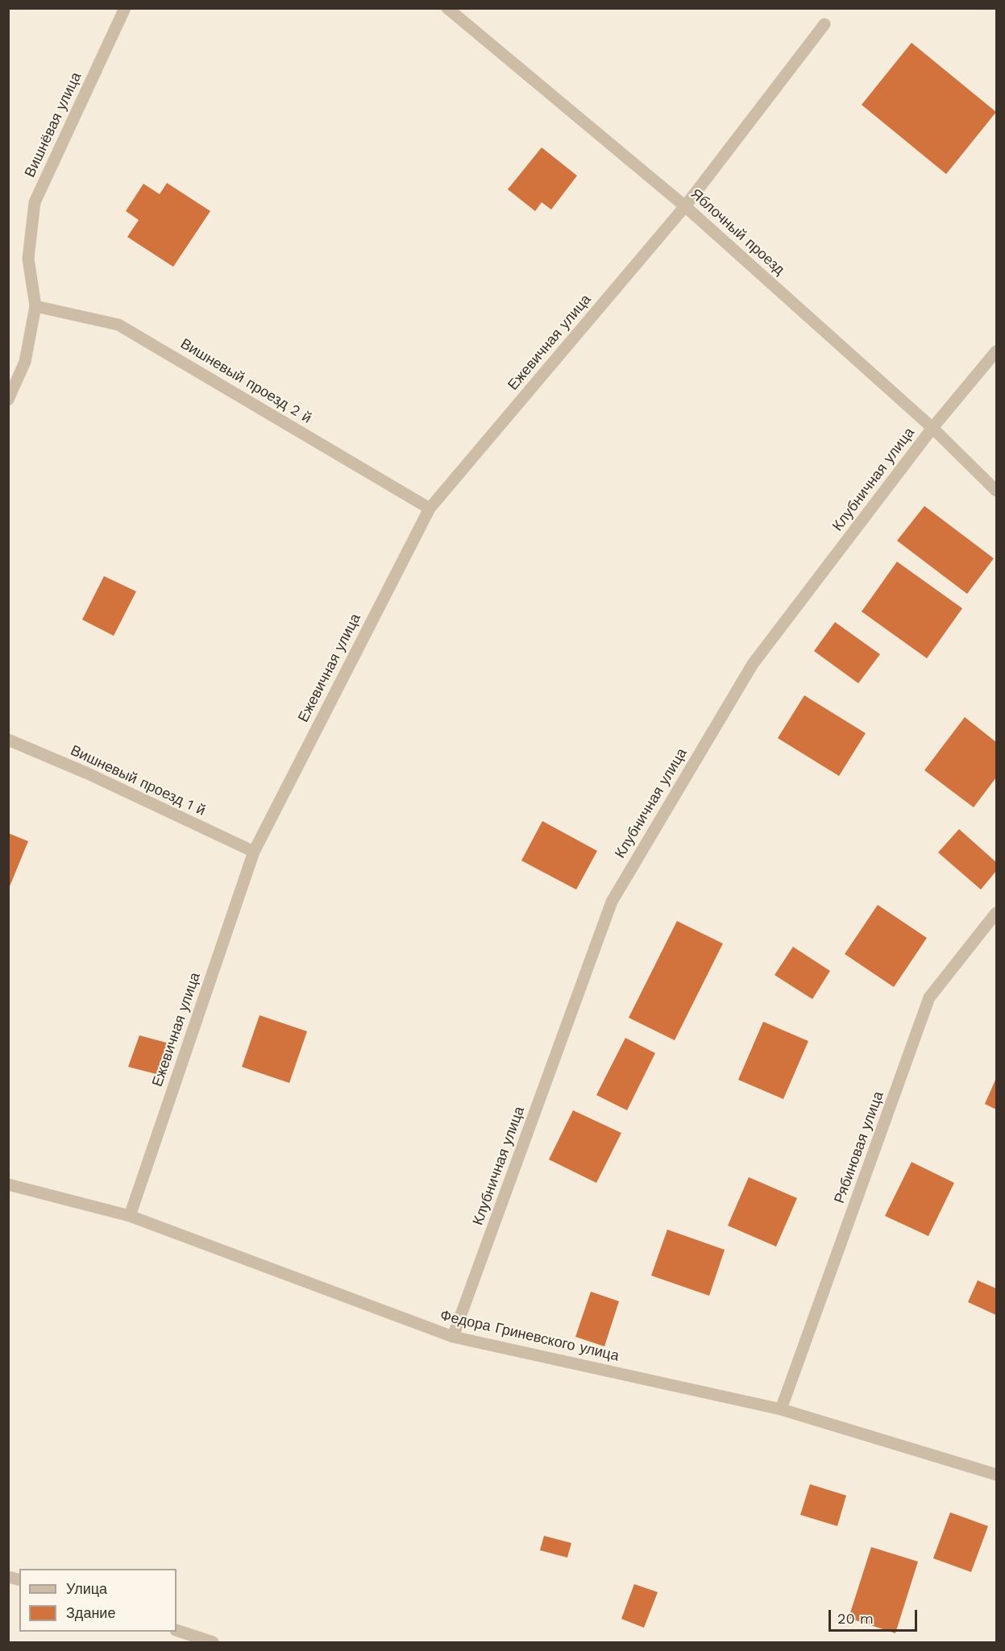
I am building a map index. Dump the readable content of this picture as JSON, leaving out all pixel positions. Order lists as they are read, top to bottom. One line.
{"streets":{"street":["Вишнёвая улица","Яблочный проезд","Ежевичная улица","Вишневый проезд 2 й","Клубничная улица","Вишневый проезд 1 й","Рябиновая улица","Федора Гриневского улица"]},"crossings":[["Вишнёвая улица","Вишневый проезд 2 й"],["Яблочный проезд","Ежевичная улица"],["Яблочный проезд","Клубничная улица"],["Ежевичная улица","Вишневый проезд 2 й"],["Ежевичная улица","Вишневый проезд 1 й"],["Ежевичная улица","Федора Гриневского улица"],["Клубничная улица","Федора Гриневского улица"],["Рябиновая улица","Федора Гриневского улица"]],"legend":["Улица","Здание"],"scale_bar":"20 m"}
